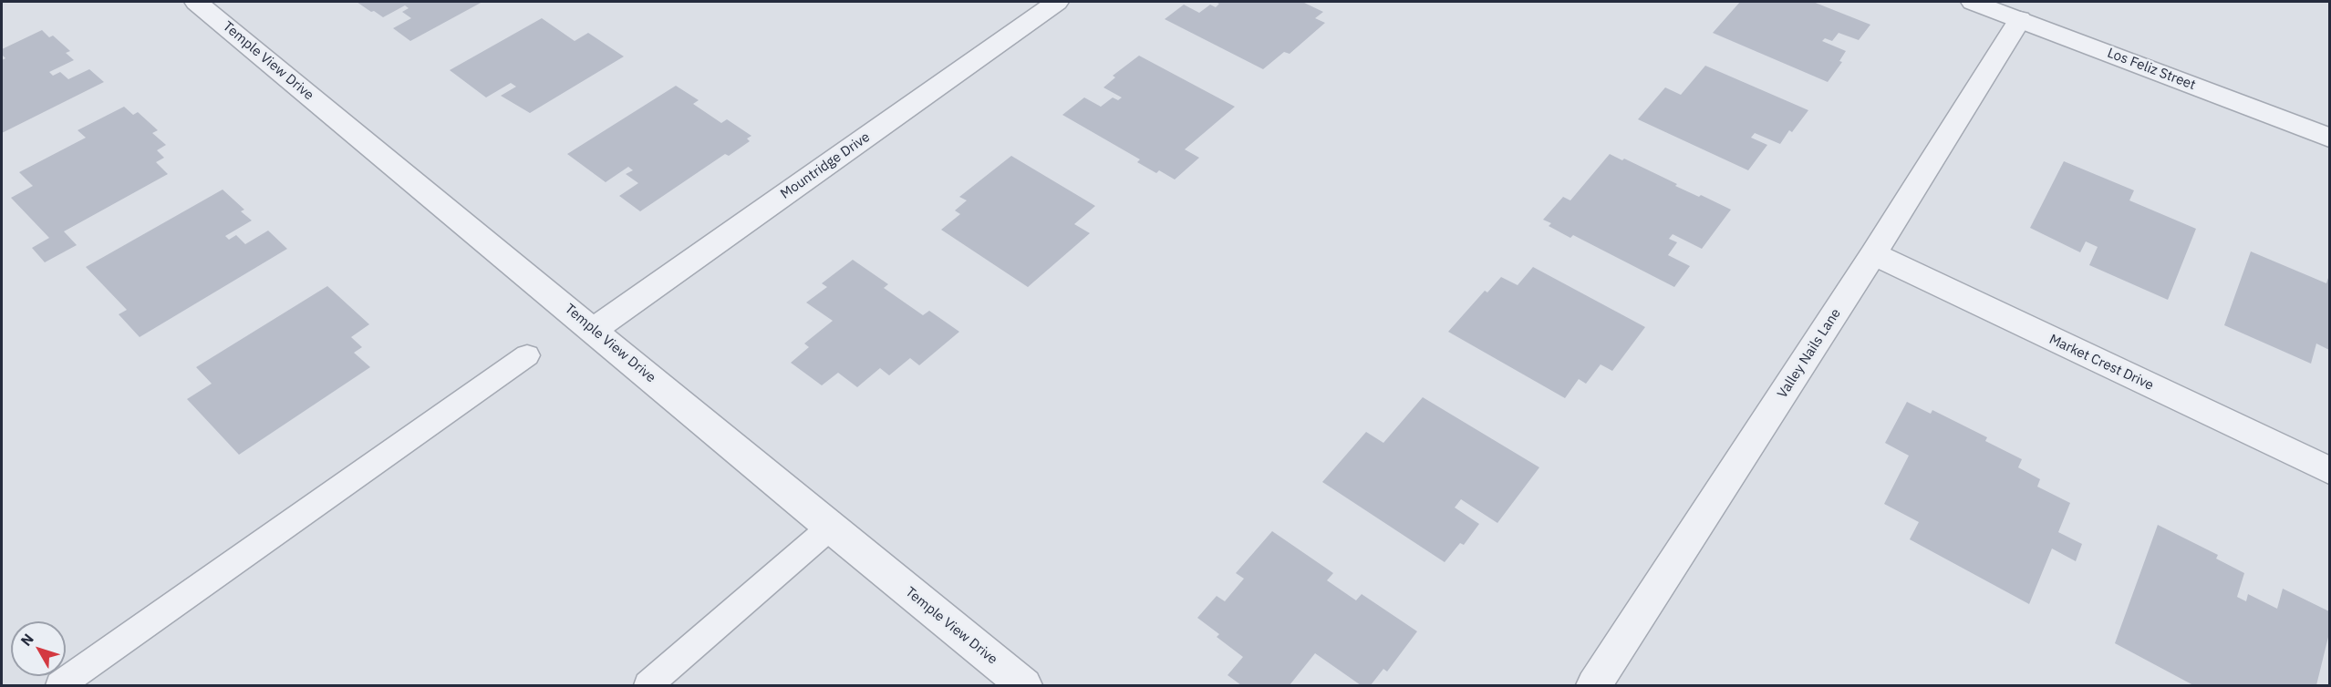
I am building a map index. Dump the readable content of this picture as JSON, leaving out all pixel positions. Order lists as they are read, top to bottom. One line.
{"streets":{"street":["Temple View Drive","Los Feliz Street","Mountridge Drive","Valley Nails Lane","Market Crest Drive"]},"crossings":[["Temple View Drive","Mountridge Drive"],["Los Feliz Street","Valley Nails Lane"],["Valley Nails Lane","Market Crest Drive"]],"north":"top left"}
